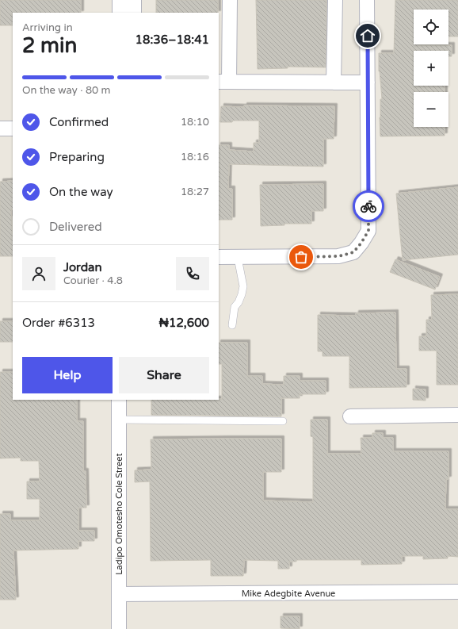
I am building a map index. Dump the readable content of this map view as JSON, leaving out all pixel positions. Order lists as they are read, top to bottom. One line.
{"streets":{"street":["Ladipo Omotesho Cole Street","Mike Adegbite Avenue"]},"crossings":[["Ladipo Omotesho Cole Street","Mike Adegbite Avenue"]],"page":{"map_buttons":["+","−"],"heading":["2 min","Arriving in","18:36–18:41"],"panel":["Jordan","Courier · 4.8","Order #6313","₦12,600"],"bar":"On the way · 80 m","list":[["Confirmed","18:10"],["Preparing","18:16"],["On the way","18:27"],"Delivered"],"buttons":["Help","Share"]}}
